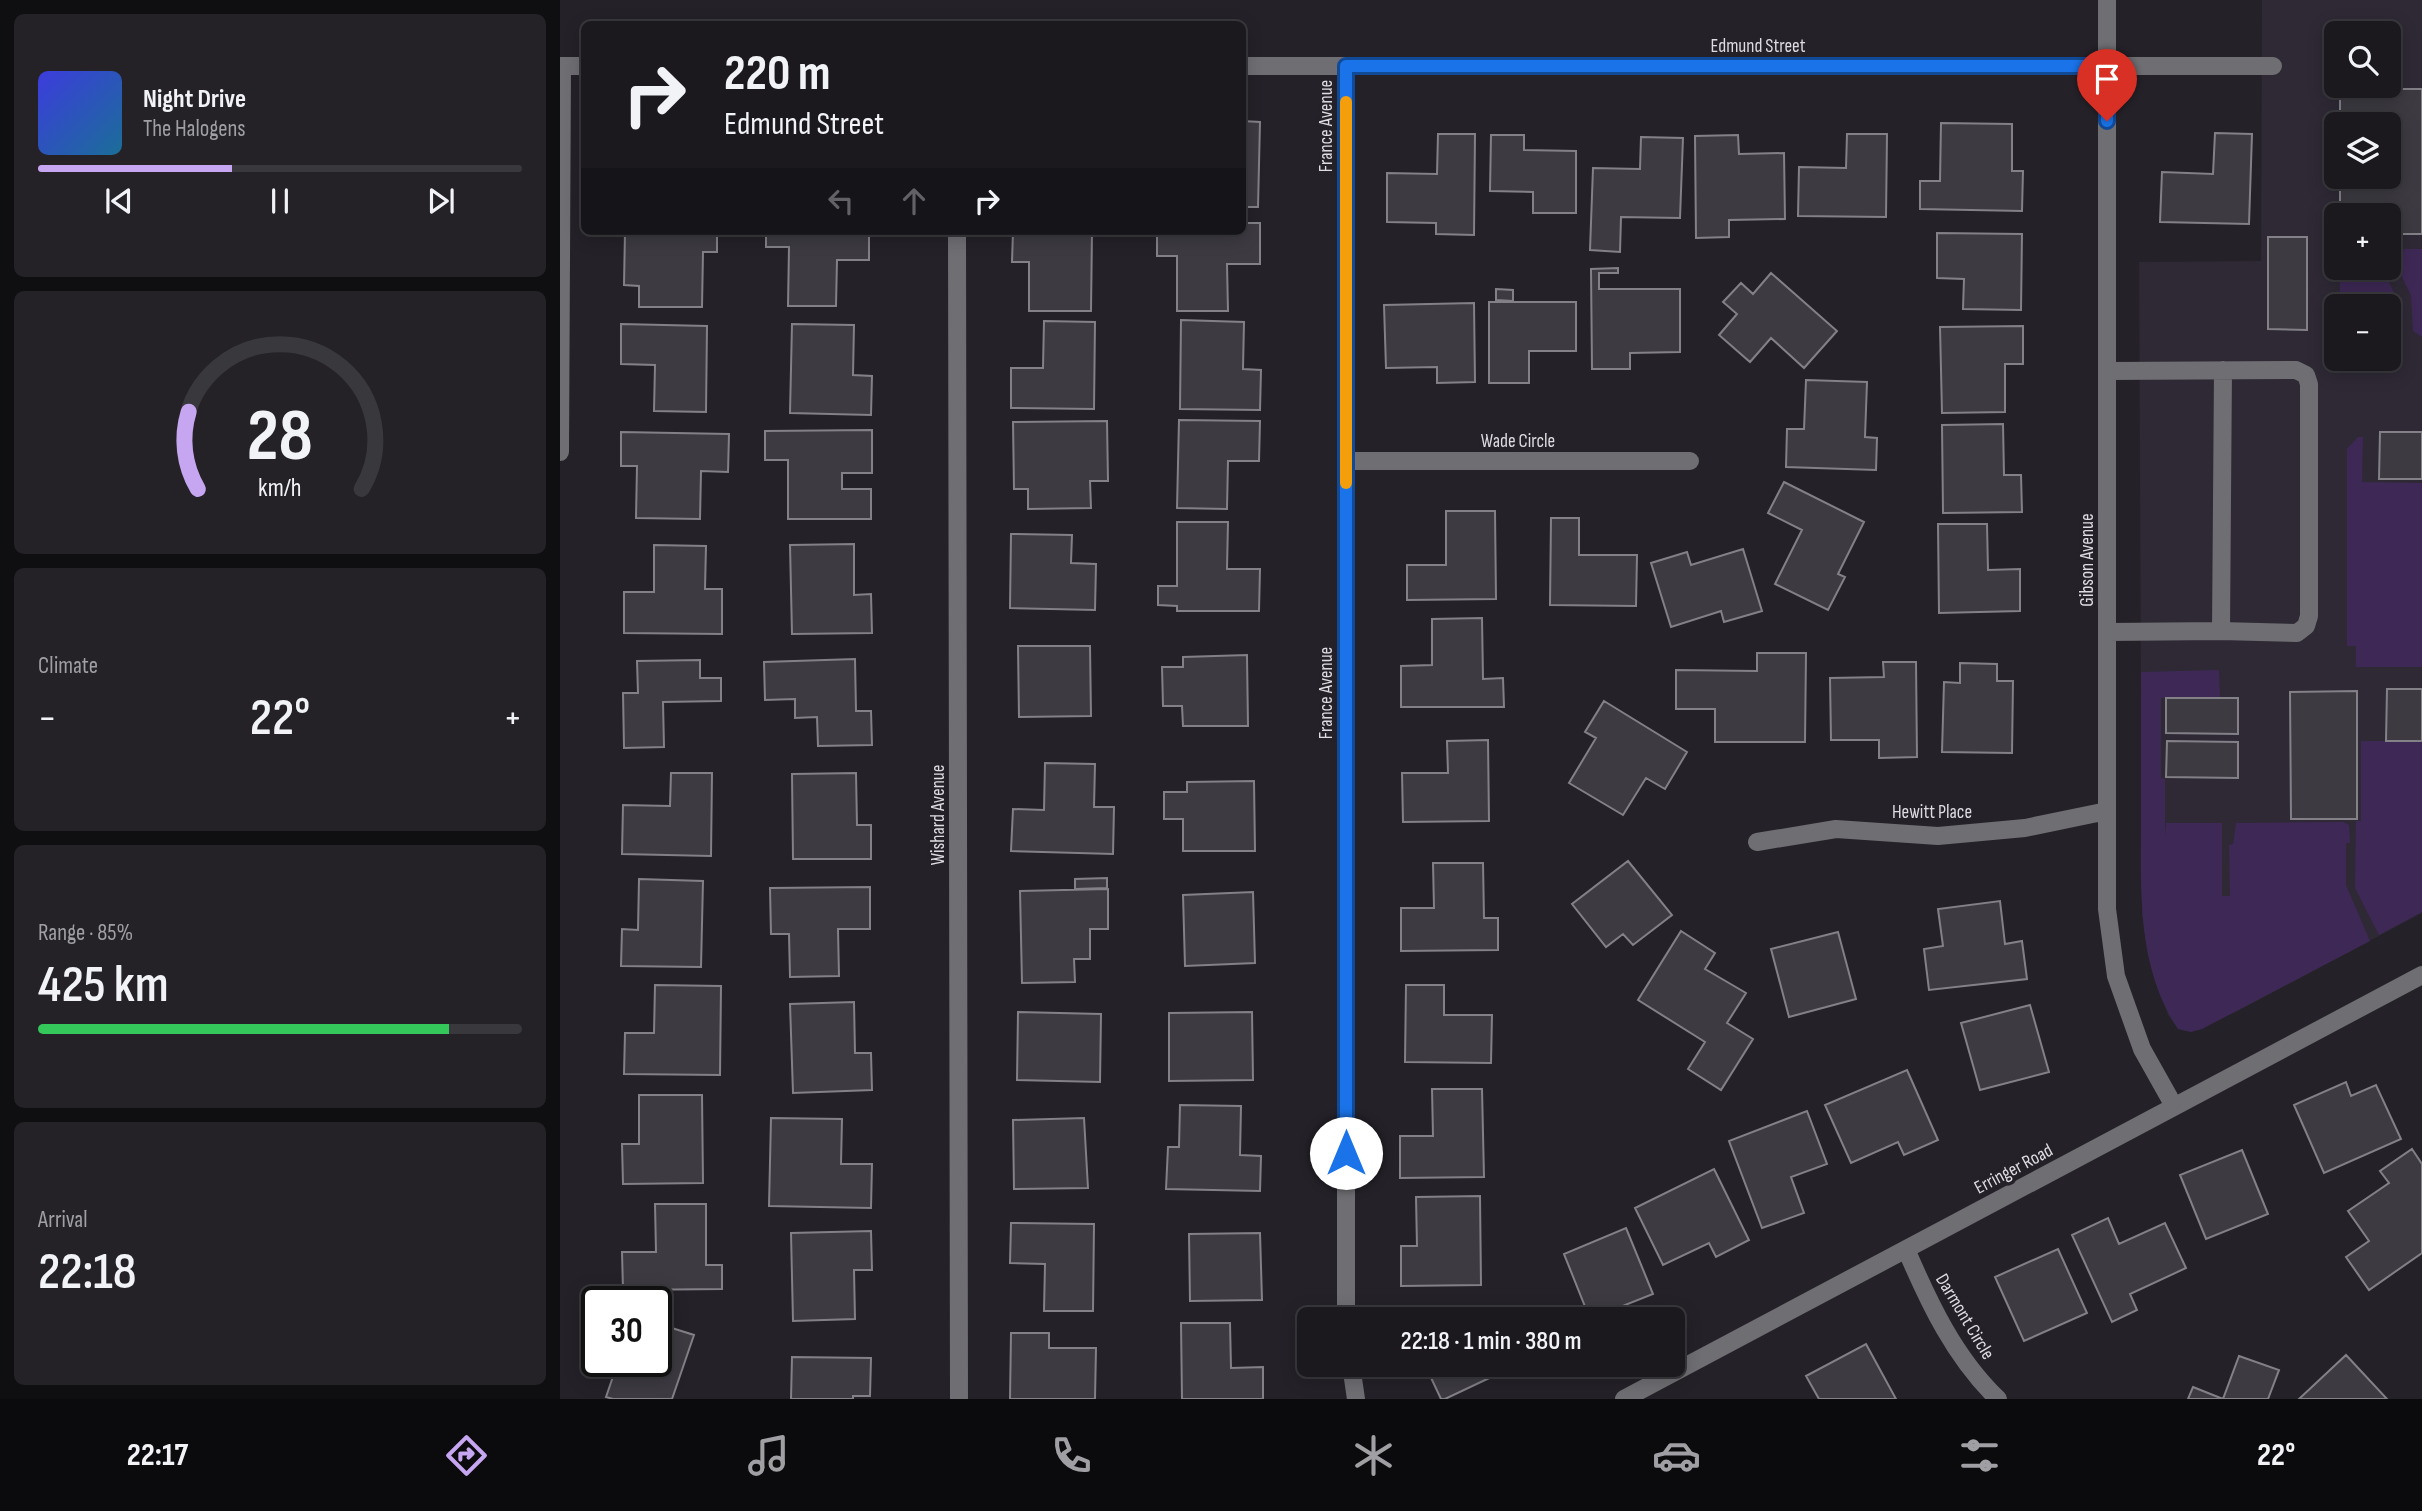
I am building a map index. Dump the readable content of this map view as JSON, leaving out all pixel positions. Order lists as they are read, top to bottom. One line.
{"streets":{"street":["Edmund Street","France Avenue","Wade Circle","Gibson Avenue","Hewitt Place","Wishard Avenue","Erringer Road","Darmont Circle"]},"crossings":[["Edmund Street","France Avenue"],["Edmund Street","Gibson Avenue"],["France Avenue","Wade Circle"],["Gibson Avenue","Hewitt Place"],["Gibson Avenue","Erringer Road"],["Erringer Road","Darmont Circle"]],"page":{"map_buttons":["+","−"],"turn":["220 m","Edmund Street"],"song":["Night Drive","The Halogens"],"tile":["Climate",["Range · 85%","425 km"],["Arrival","22:18"]],"heat":["−","22°","+"],"limit":"30","trip":"22:18 · 1 min · 380 m","tabs":["22:17","22°"],"gauge":["28","km/h"]}}
